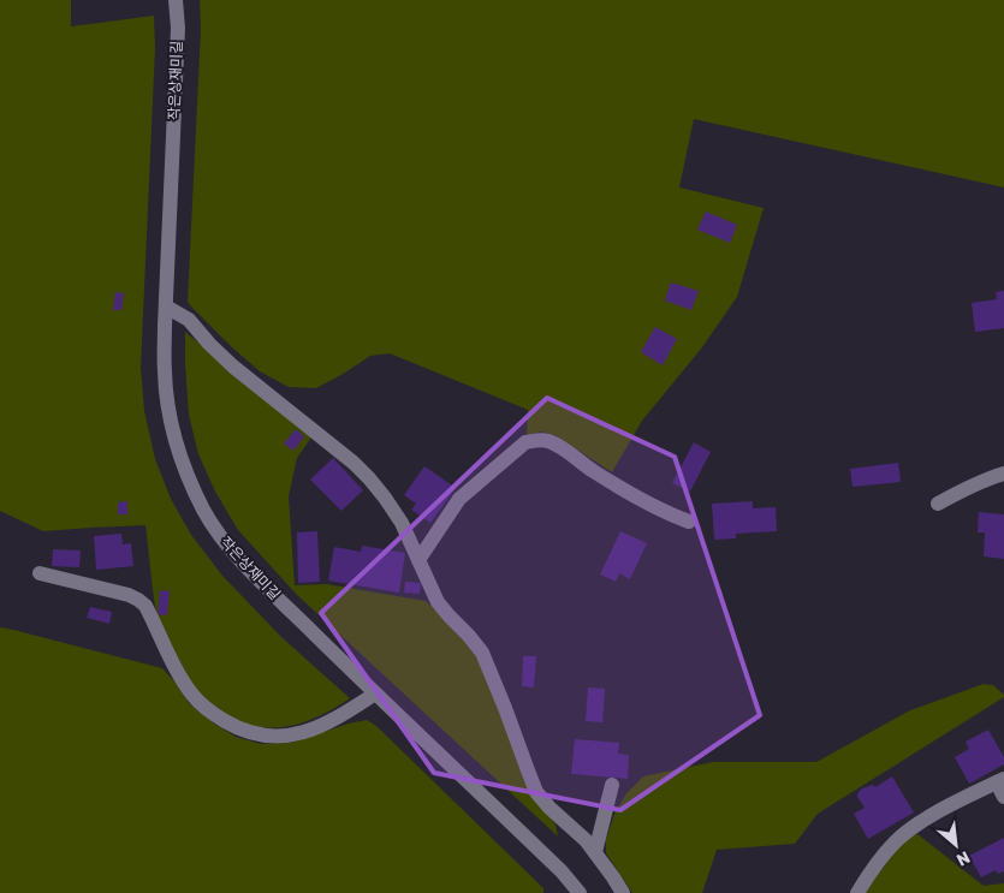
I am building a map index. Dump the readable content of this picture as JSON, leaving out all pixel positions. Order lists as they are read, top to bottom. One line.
{"streets":{"street":["작은상재미길"]},"north":"bottom right"}
